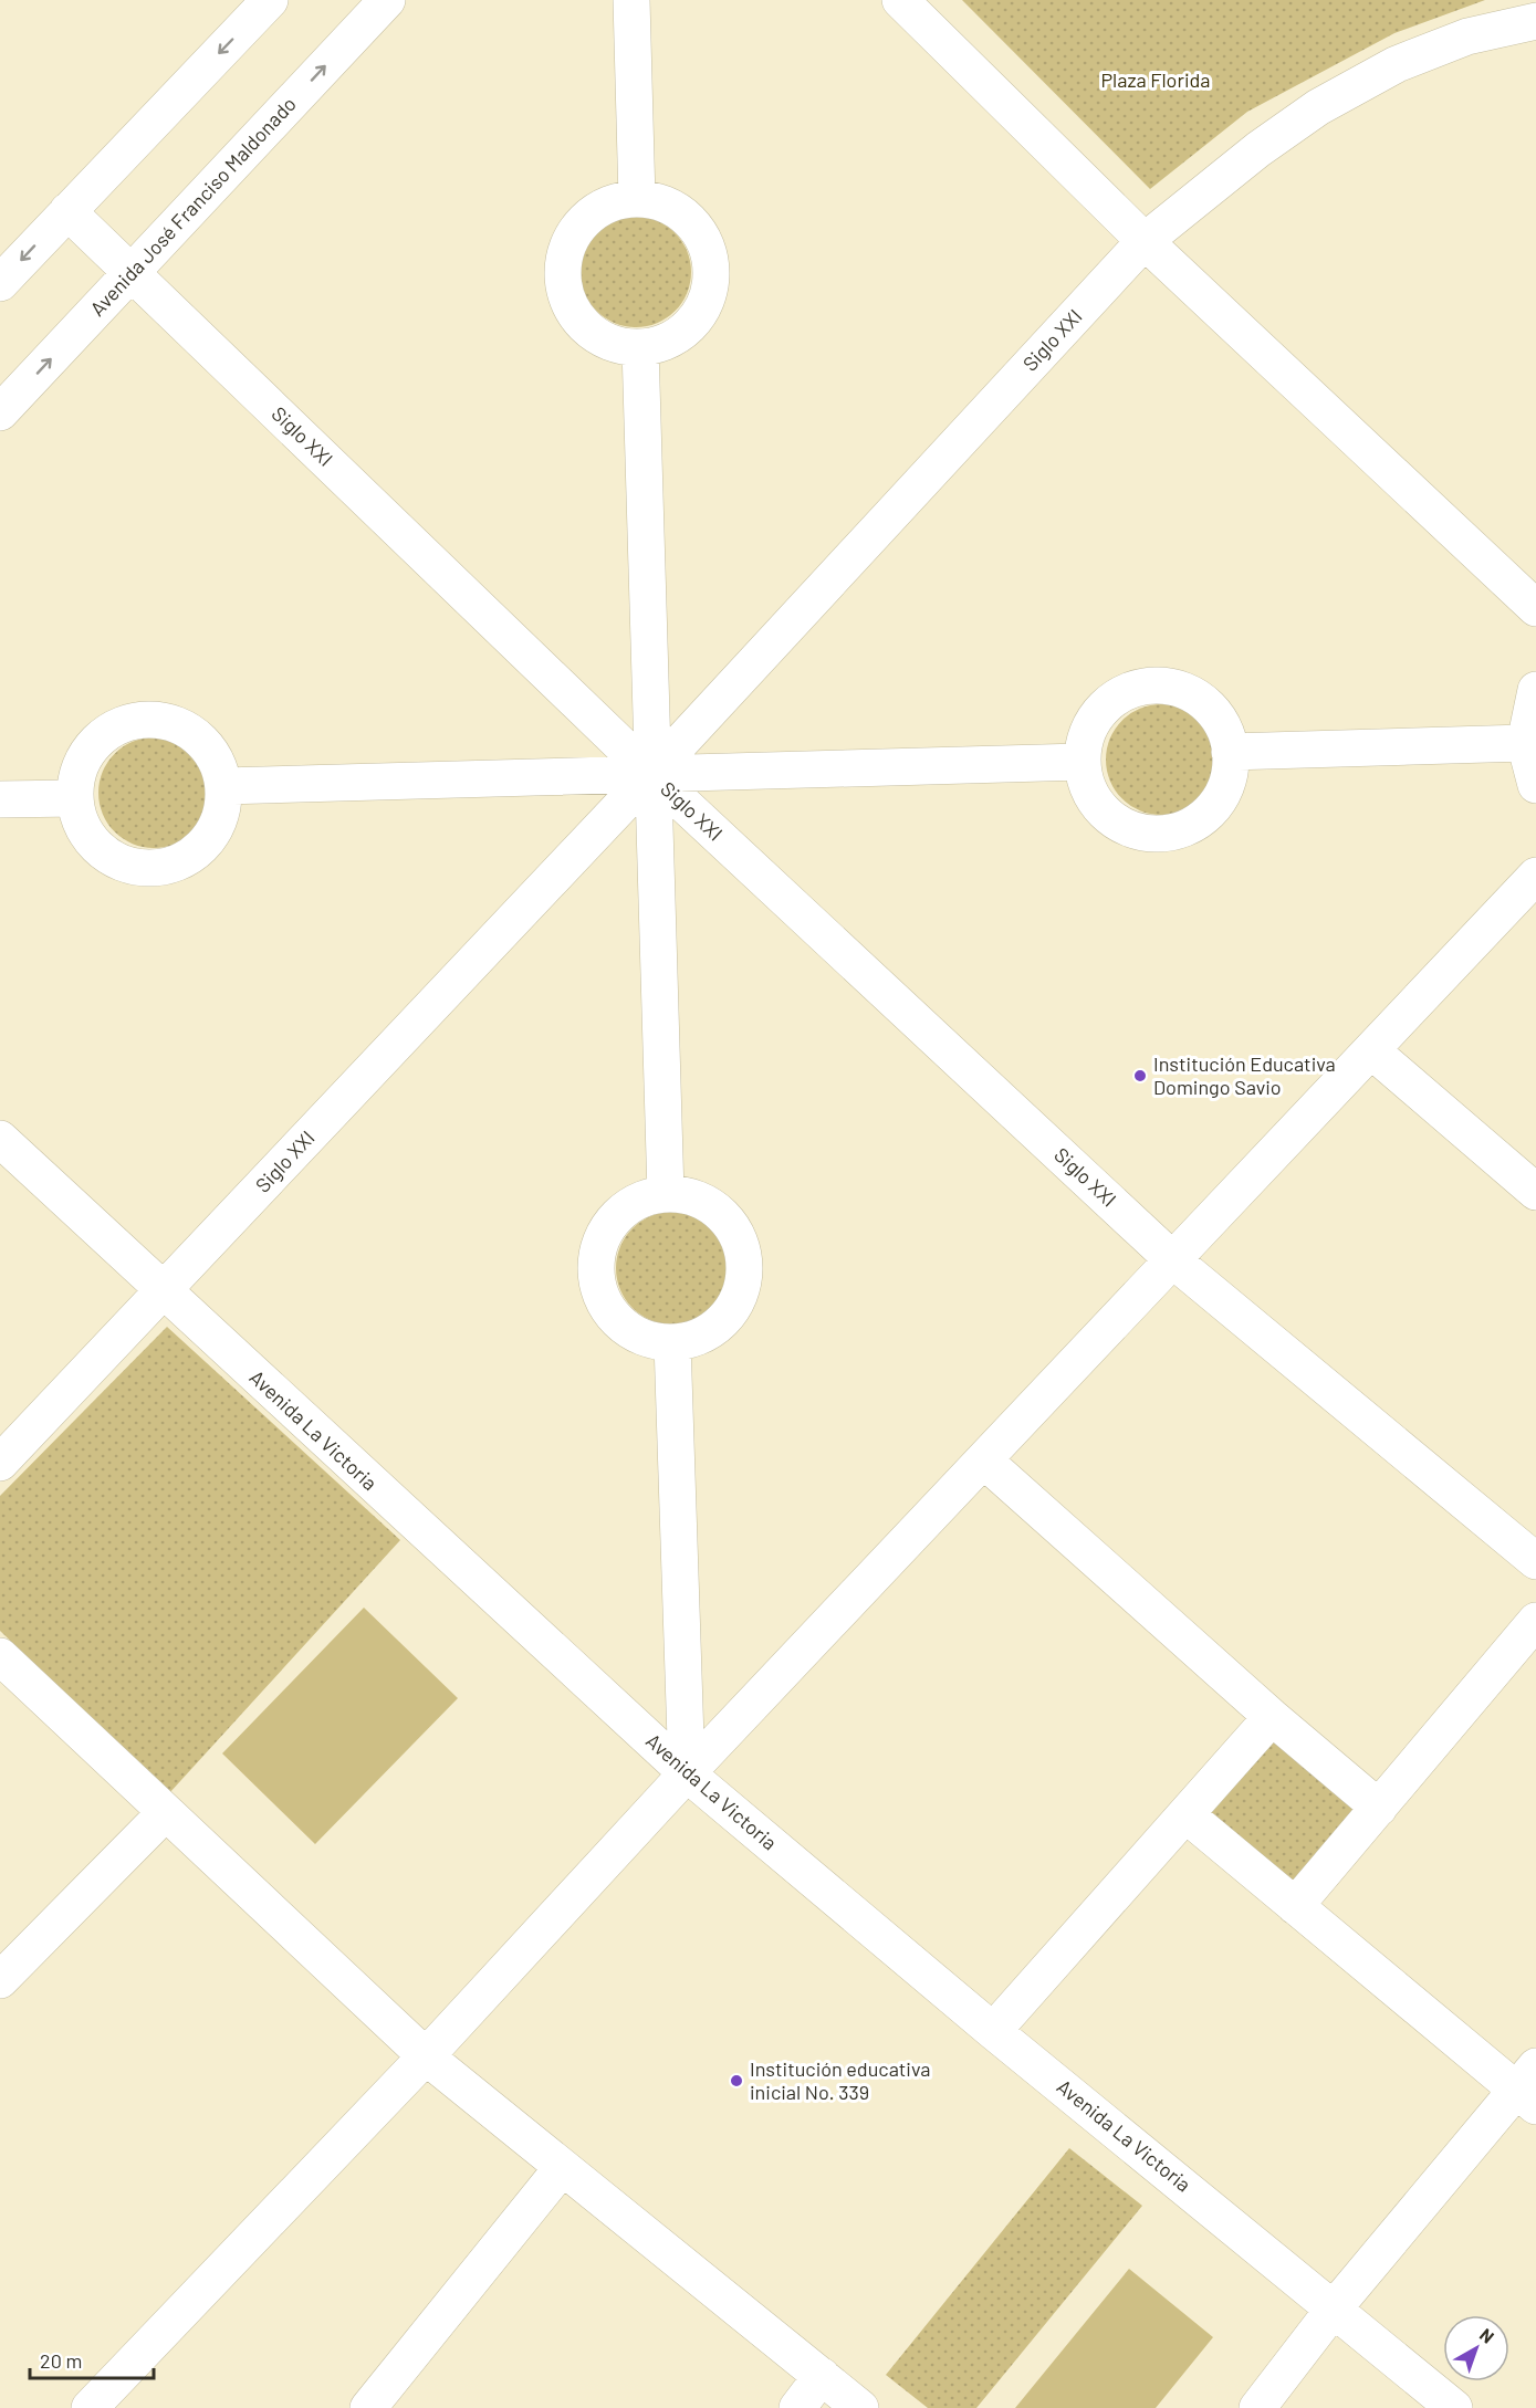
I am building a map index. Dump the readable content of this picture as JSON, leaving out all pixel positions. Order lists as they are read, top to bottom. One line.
{"streets":{"street":["Avenida José Franciso Maldonado","Siglo XXI","Avenida La Victoria"]},"crossings":[["Avenida José Franciso Maldonado","Siglo XXI"],["Siglo XXI","Avenida La Victoria"]],"parks":["Plaza Florida"],"places":["Institución Educativa Domingo Savio","Institución educativa inicial No. 339"],"scale_bar":"20 m","north":"top right"}
